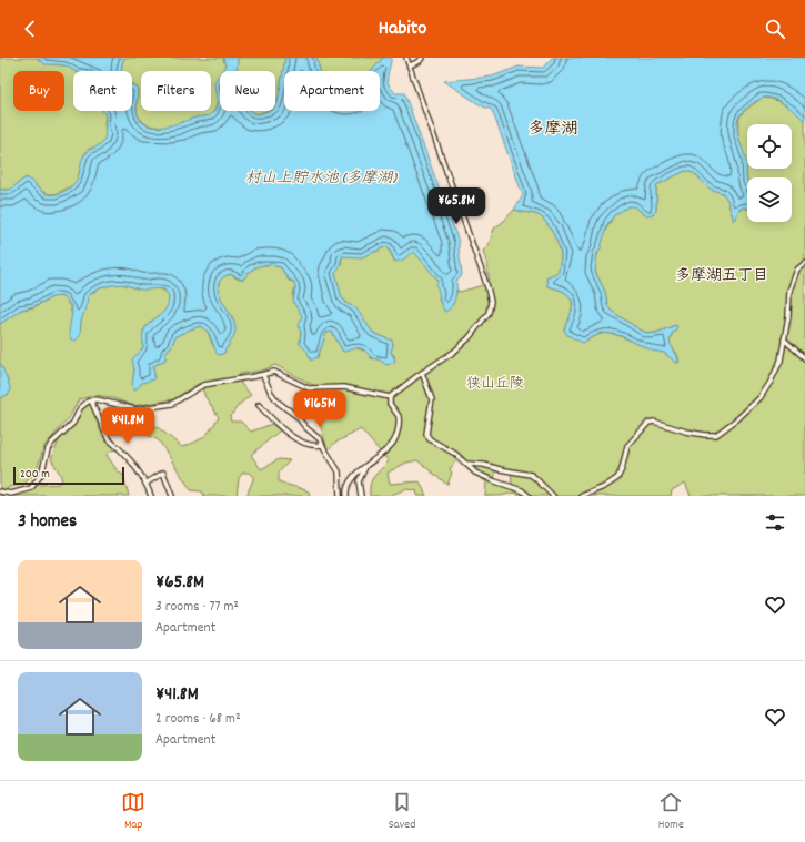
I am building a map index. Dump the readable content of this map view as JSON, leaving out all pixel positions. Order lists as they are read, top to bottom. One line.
{"districts":["多摩湖","多摩湖五丁目"],"water":["村山上貯水池 (多摩湖)"],"parks":["狭山丘陵"],"scale_bar":"200 m","page":{"header":"Habito","chip":["Buy","Rent","Filters","New","Apartment"],"price":["¥65.8M","¥165M","¥41.8M"],"scale":"200 m","heading":"3 homes","list":[{"name":"¥65.8M","note":"3 rooms · 77 m² · Apartment"},{"name":"¥41.8M","note":"2 rooms · 68 m² · Apartment"}],"tabs":["Map","Saved","Home"]}}
